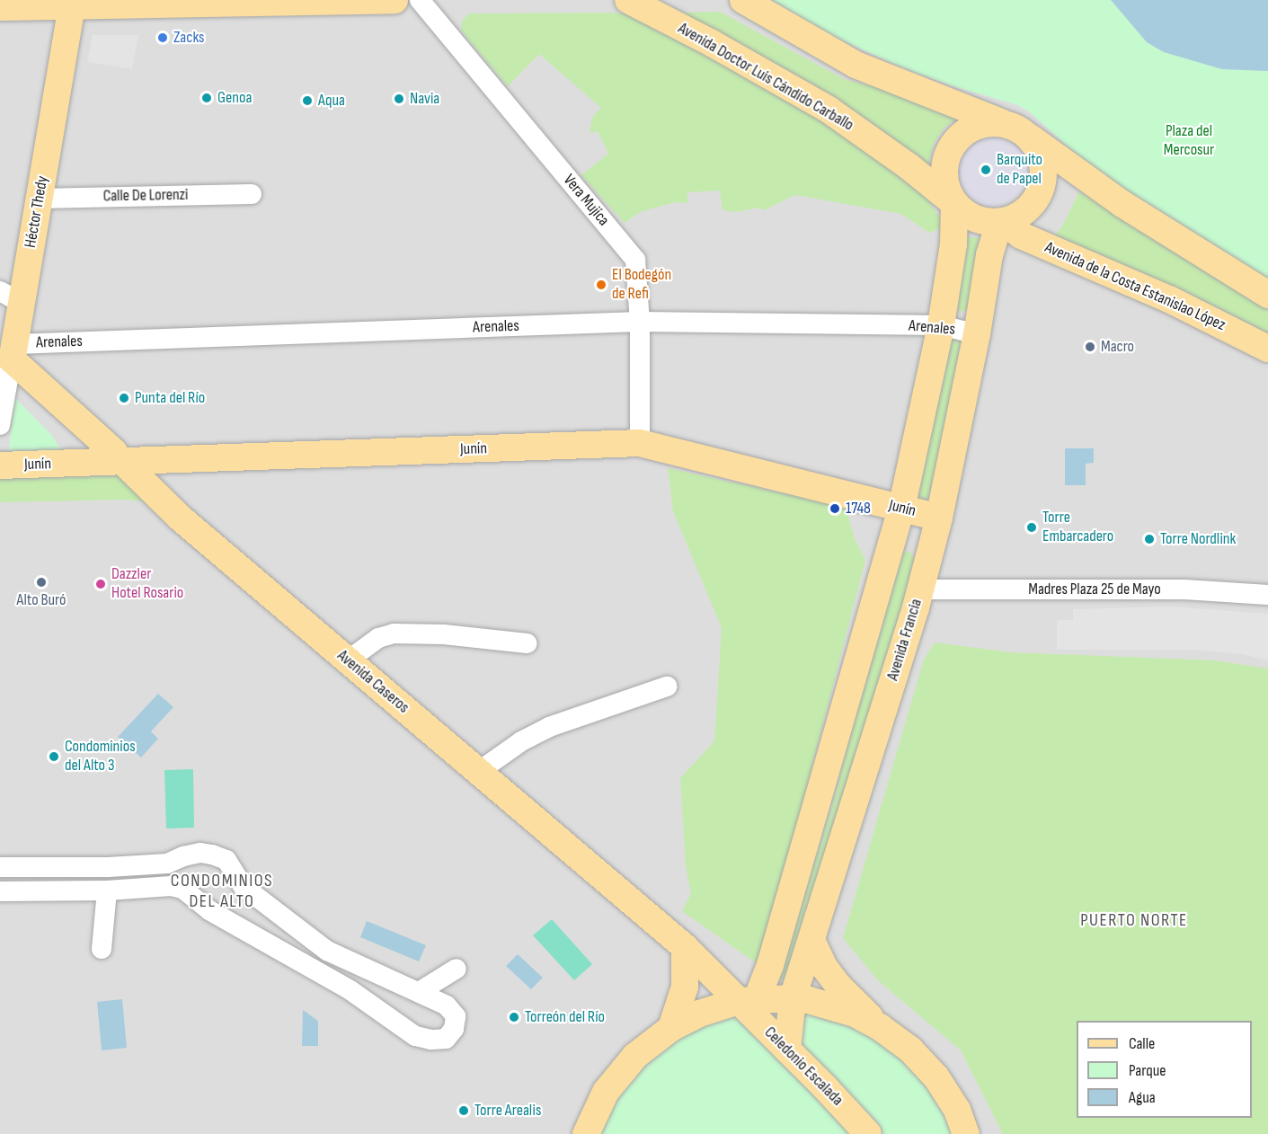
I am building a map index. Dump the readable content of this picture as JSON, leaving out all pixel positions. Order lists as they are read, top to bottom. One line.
{"streets":{"main road":["Avenida Doctor Luis Cándido Carballo","Héctor Thedy","Avenida de la Costa Estanislao López","Junín","Avenida Francia","Avenida Caseros","Celedonio Escalada"],"street":["Calle De Lorenzi","Vera Mujíca","Arenales","Madres Plaza 25 de Mayo"]},"crossings":[["Avenida Doctor Luis Cándido Carballo","Avenida de la Costa Estanislao López"],["Avenida Doctor Luis Cándido Carballo","Avenida Francia"],["Calle De Lorenzi","Héctor Thedy"],["Vera Mujíca","Arenales"],["Vera Mujíca","Junín"],["Héctor Thedy","Arenales"],["Héctor Thedy","Avenida Caseros"],["Avenida de la Costa Estanislao López","Avenida Francia"],["Arenales","Avenida Francia"],["Arenales","Avenida Caseros"],["Junín","Avenida Francia"],["Junín","Avenida Caseros"],["Madres Plaza 25 de Mayo","Avenida Francia"],["Avenida Francia","Celedonio Escalada"],["Avenida Caseros","Celedonio Escalada"]],"districts":["CONDOMINIOS DEL ALTO","PUERTO NORTE"],"parks":["Plaza del Mercosur"],"places":["Zacks","Genoa","Navia","Aqua","Barquito de Papel","El Bodegón de Refi","Macro","Punta del Río","1748","Torre Embarcadero","Torre Nordlink","Alto Buró","Dazzler Hotel Rosario","Condominios del Alto 3","Torreón del Río","Torre Arealis"],"legend":["Calle","Parque","Agua"]}
